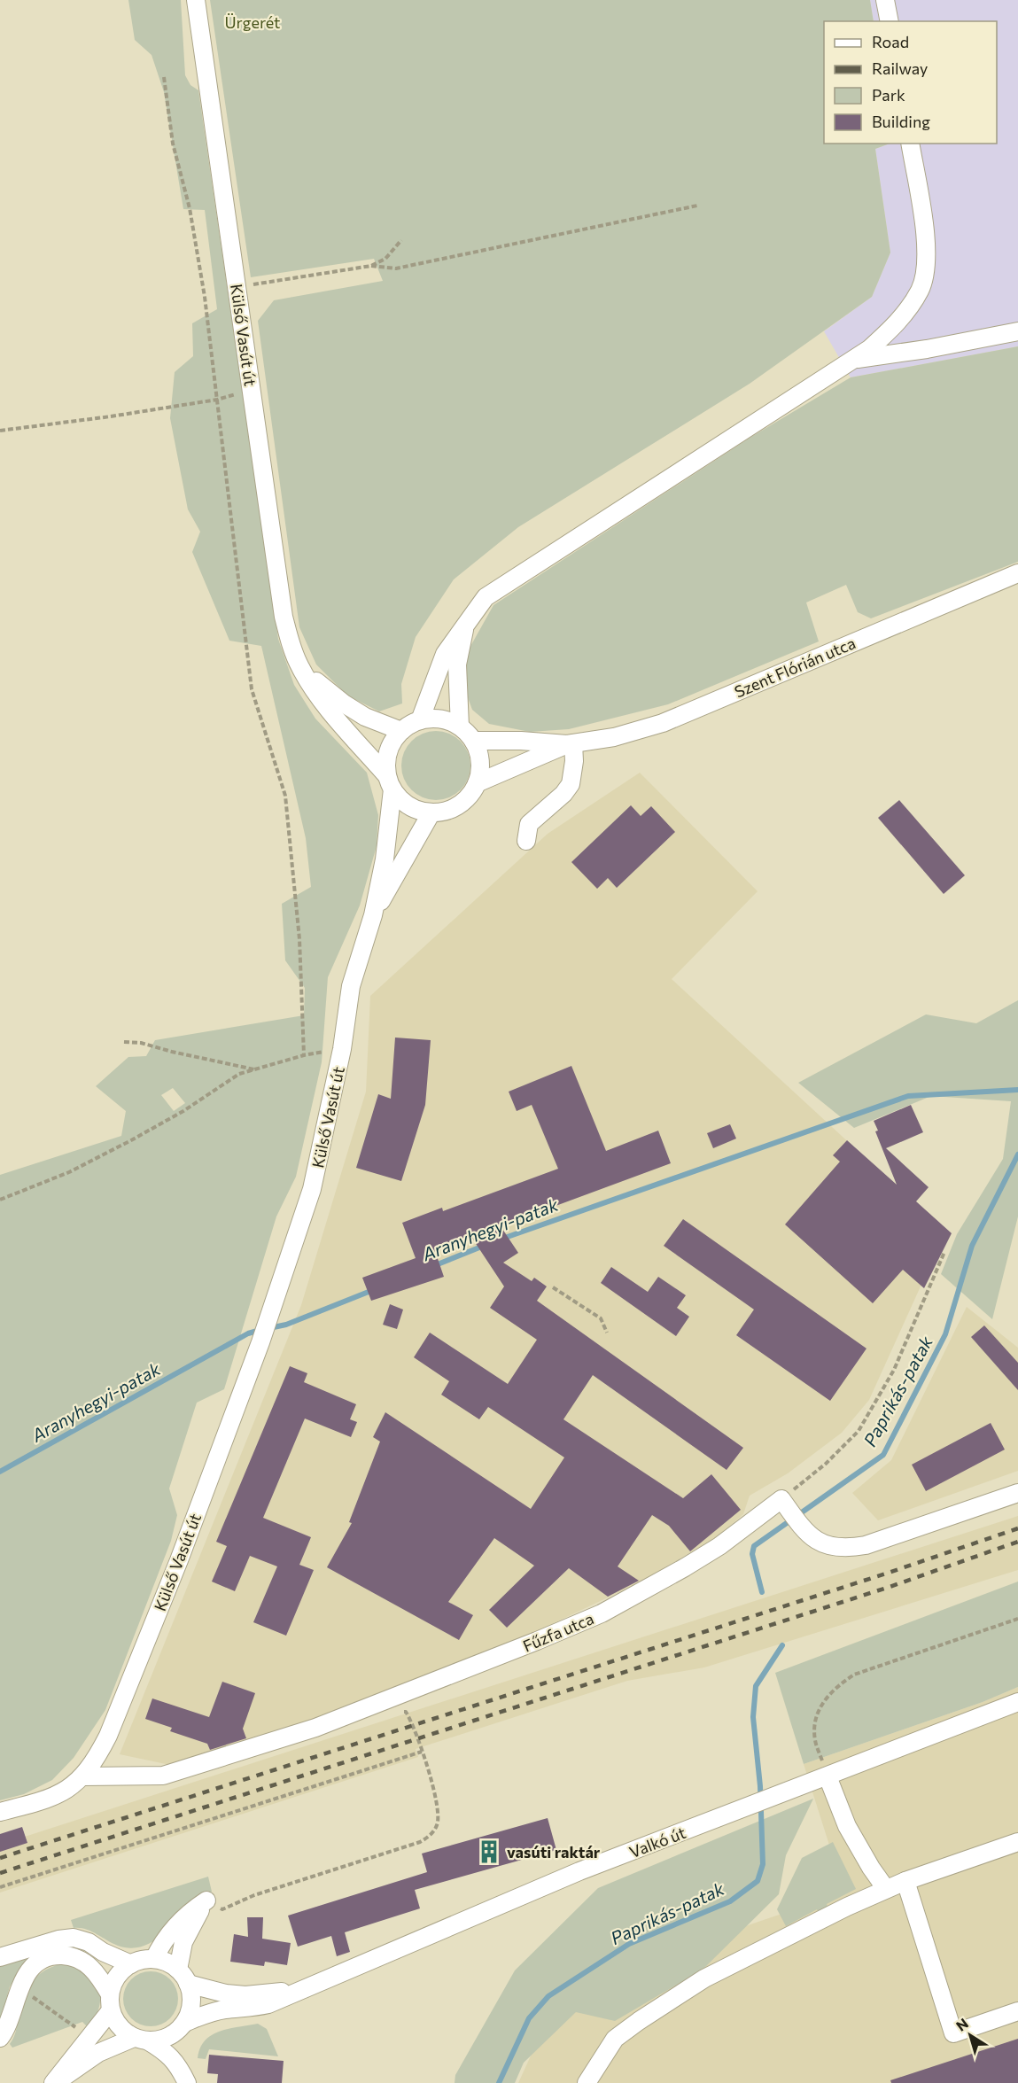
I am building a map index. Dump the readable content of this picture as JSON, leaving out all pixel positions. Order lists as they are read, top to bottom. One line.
{"streets":{"street":["Külső Vasút út","Szent Flórián utca","Fűzfa utca","Valkó út"]},"crossings":[["Külső Vasút út","Szent Flórián utca"],["Külső Vasút út","Fűzfa utca"]],"water":["Aranyhegyi-patak","Paprikás-patak"],"parks":["Ürgerét"],"places":{"building":["vasúti raktár"]},"legend":["Road","Railway","Park","Building"],"north":"top left"}
